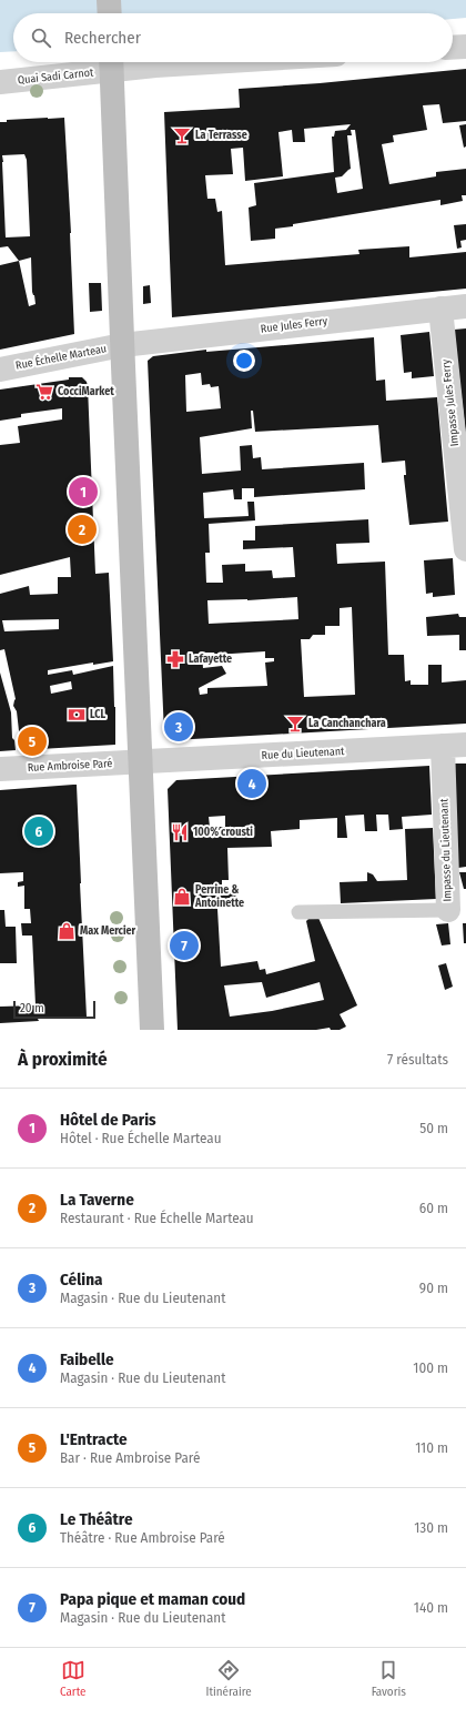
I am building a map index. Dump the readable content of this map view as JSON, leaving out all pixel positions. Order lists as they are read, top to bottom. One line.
{"streets":{"street":["Quai Sadi Carnot","Rue Jules Ferry","Rue Échelle Marteau","Impasse Jules Ferry","Rue du Lieutenant","Rue Ambroise Paré","Impasse du Lieutenant"]},"crossings":[["Rue Jules Ferry","Rue Échelle Marteau"],["Rue Jules Ferry","Impasse Jules Ferry"],["Rue du Lieutenant","Rue Ambroise Paré"],["Rue du Lieutenant","Impasse du Lieutenant"]],"places":{"bar":["La Terrasse","La Canchanchara"],"supermarket":["CocciMarket"],"pharmacy":["Lafayette"],"bank":["LCL"],"restaurant":["100% crousti"],"shop":["Perrine & Antoinette","Max Mercier"]},"scale_bar":"20 m","page":{"search":"Rechercher","pins":["1","2","3","5","4","6","7"],"scale":"20 m","heading":["À proximité","7 résultats"],"list":[{"mark":"1","name":"Hôtel de Paris","note":"Hôtel · Rue Échelle Marteau","value":"50 m"},{"mark":"2","name":"La Taverne","note":"Restaurant · Rue Échelle Marteau","value":"60 m"},{"mark":"3","name":"Célina","note":"Magasin · Rue du Lieutenant","value":"90 m"},{"mark":"4","name":"Faibelle","note":"Magasin · Rue du Lieutenant","value":"100 m"},{"mark":"5","name":"L'Entracte","note":"Bar · Rue Ambroise Paré","value":"110 m"},{"mark":"6","name":"Le Théâtre","note":"Théâtre · Rue Ambroise Paré","value":"130 m"},{"mark":"7","name":"Papa pique et maman coud","note":"Magasin · Rue du Lieutenant","value":"140 m"}],"nav":["Carte","Itinéraire","Favoris"]}}
